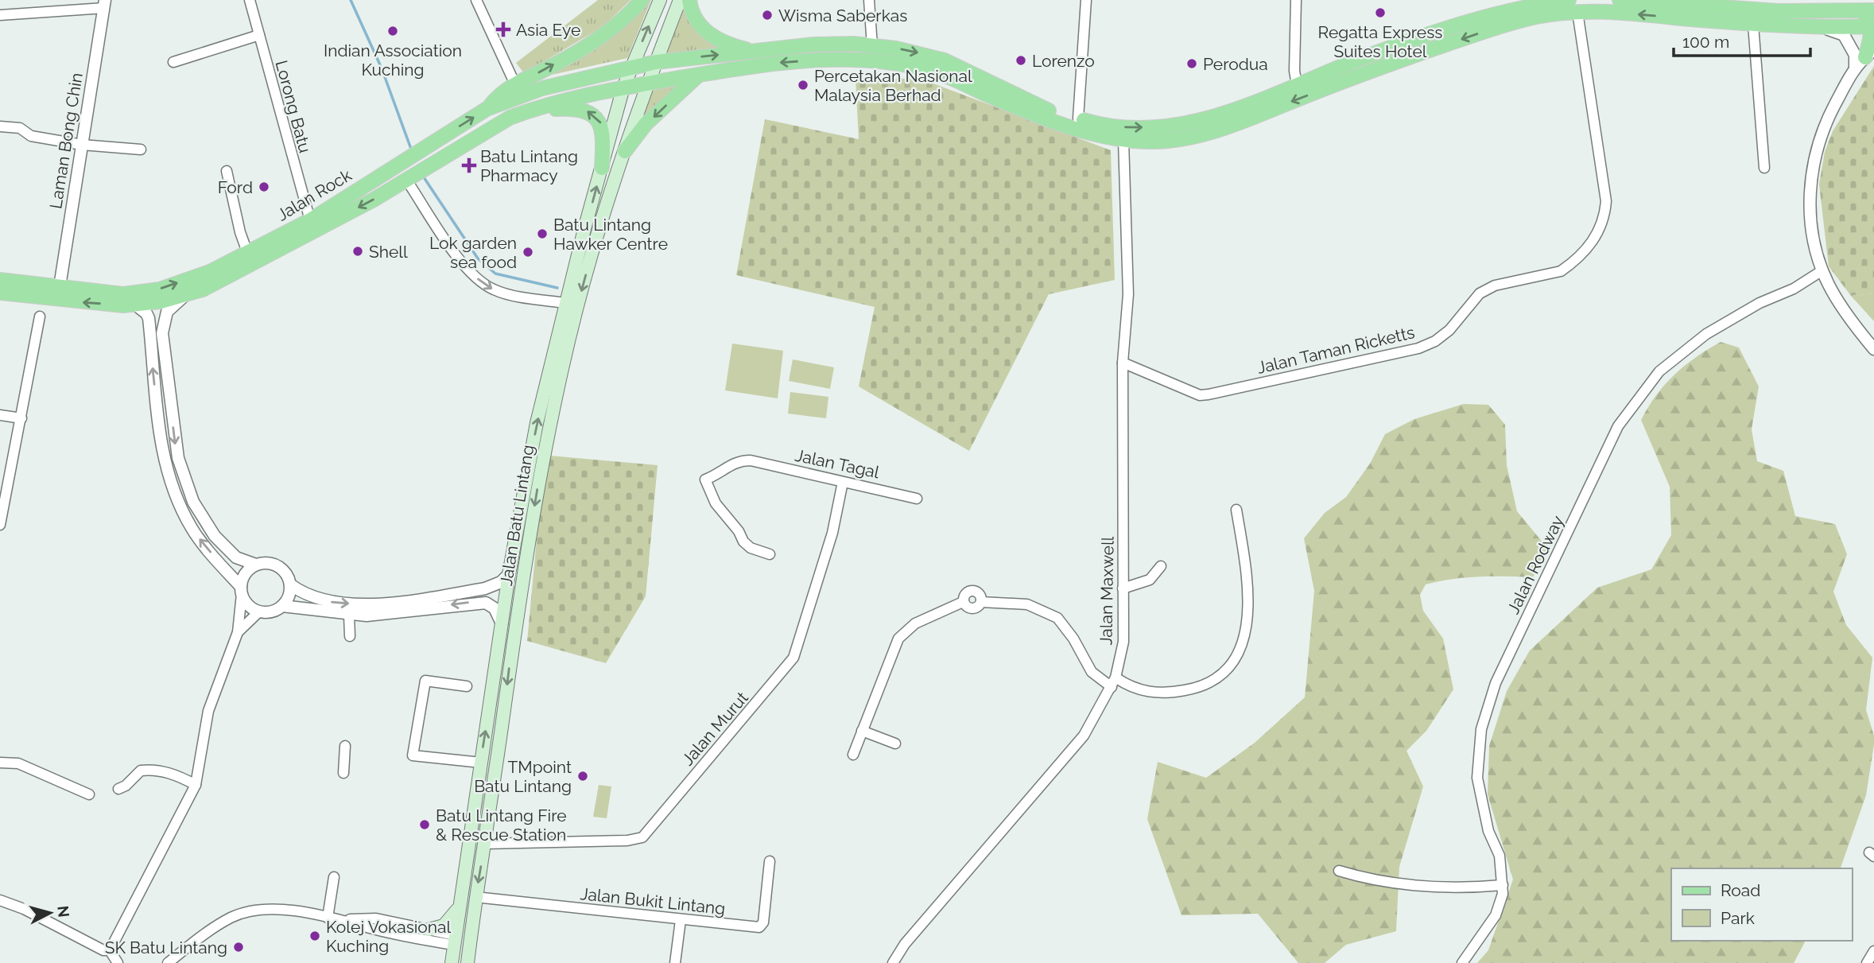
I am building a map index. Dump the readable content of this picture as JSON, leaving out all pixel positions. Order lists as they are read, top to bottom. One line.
{"streets":{"main road":["Jalan Rock","Jalan Batu Lintang"],"street":["Lorong Batu","Laman Bong Chin","Jalan Taman Ricketts","Jalan Tagal","Jalan Rodway","Jalan Maxwell","Jalan Murut","Jalan Bukit Lintang"]},"crossings":[["Lorong Batu","Jalan Rock"],["Laman Bong Chin","Jalan Rock"],["Jalan Rock","Jalan Taman Ricketts"],["Jalan Rock","Jalan Batu Lintang"],["Jalan Rock","Jalan Maxwell"],["Jalan Taman Ricketts","Jalan Maxwell"],["Jalan Tagal","Jalan Murut"],["Jalan Batu Lintang","Jalan Murut"],["Jalan Batu Lintang","Jalan Bukit Lintang"]],"places":{"other":["Regatta Express Suites Hotel","Wisma Saberkas","Indian Association Kuching","Lorenzo","Perodua","Percetakan Nasional Malaysia Berhad","Ford","Batu Lintang Hawker Centre","Shell","Lok garden sea food","TMpoint Batu Lintang","Batu Lintang Fire & Rescue Station","Kolej Vokasional Kuching","SK Batu Lintang"],"health":["Asia Eye","Batu Lintang Pharmacy"]},"legend":["Road","Park"],"scale_bar":"100 m","north":"right"}
